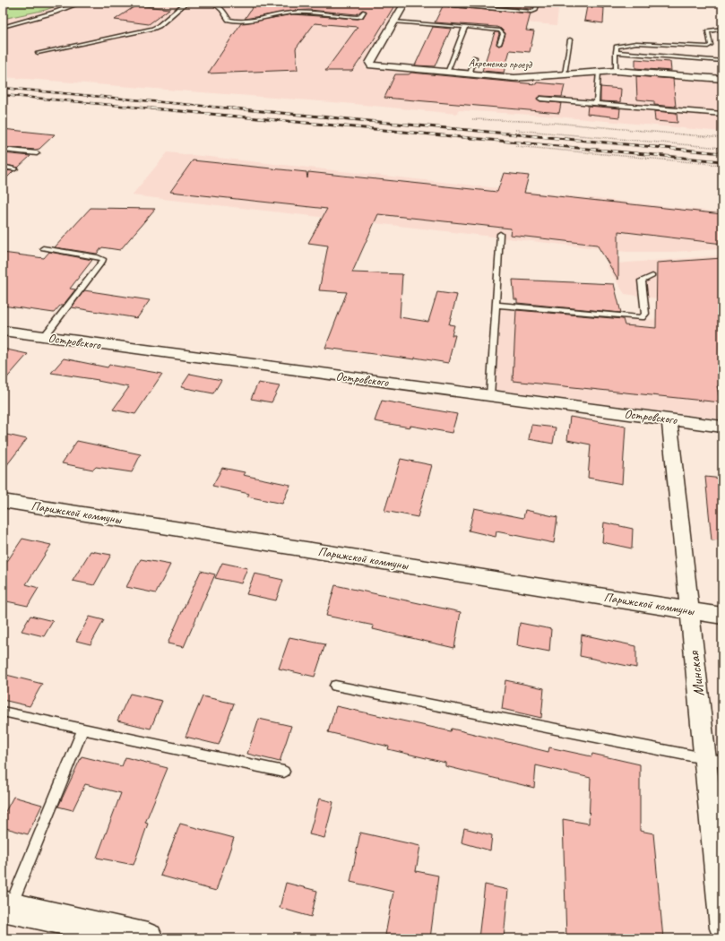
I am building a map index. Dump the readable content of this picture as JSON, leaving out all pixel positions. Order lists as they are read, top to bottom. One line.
{"streets":{"street":["Ахременко проезд","Островского","Парижской коммуны","Минская"]},"crossings":[["Островского","Минская"],["Парижской коммуны","Минская"]]}
